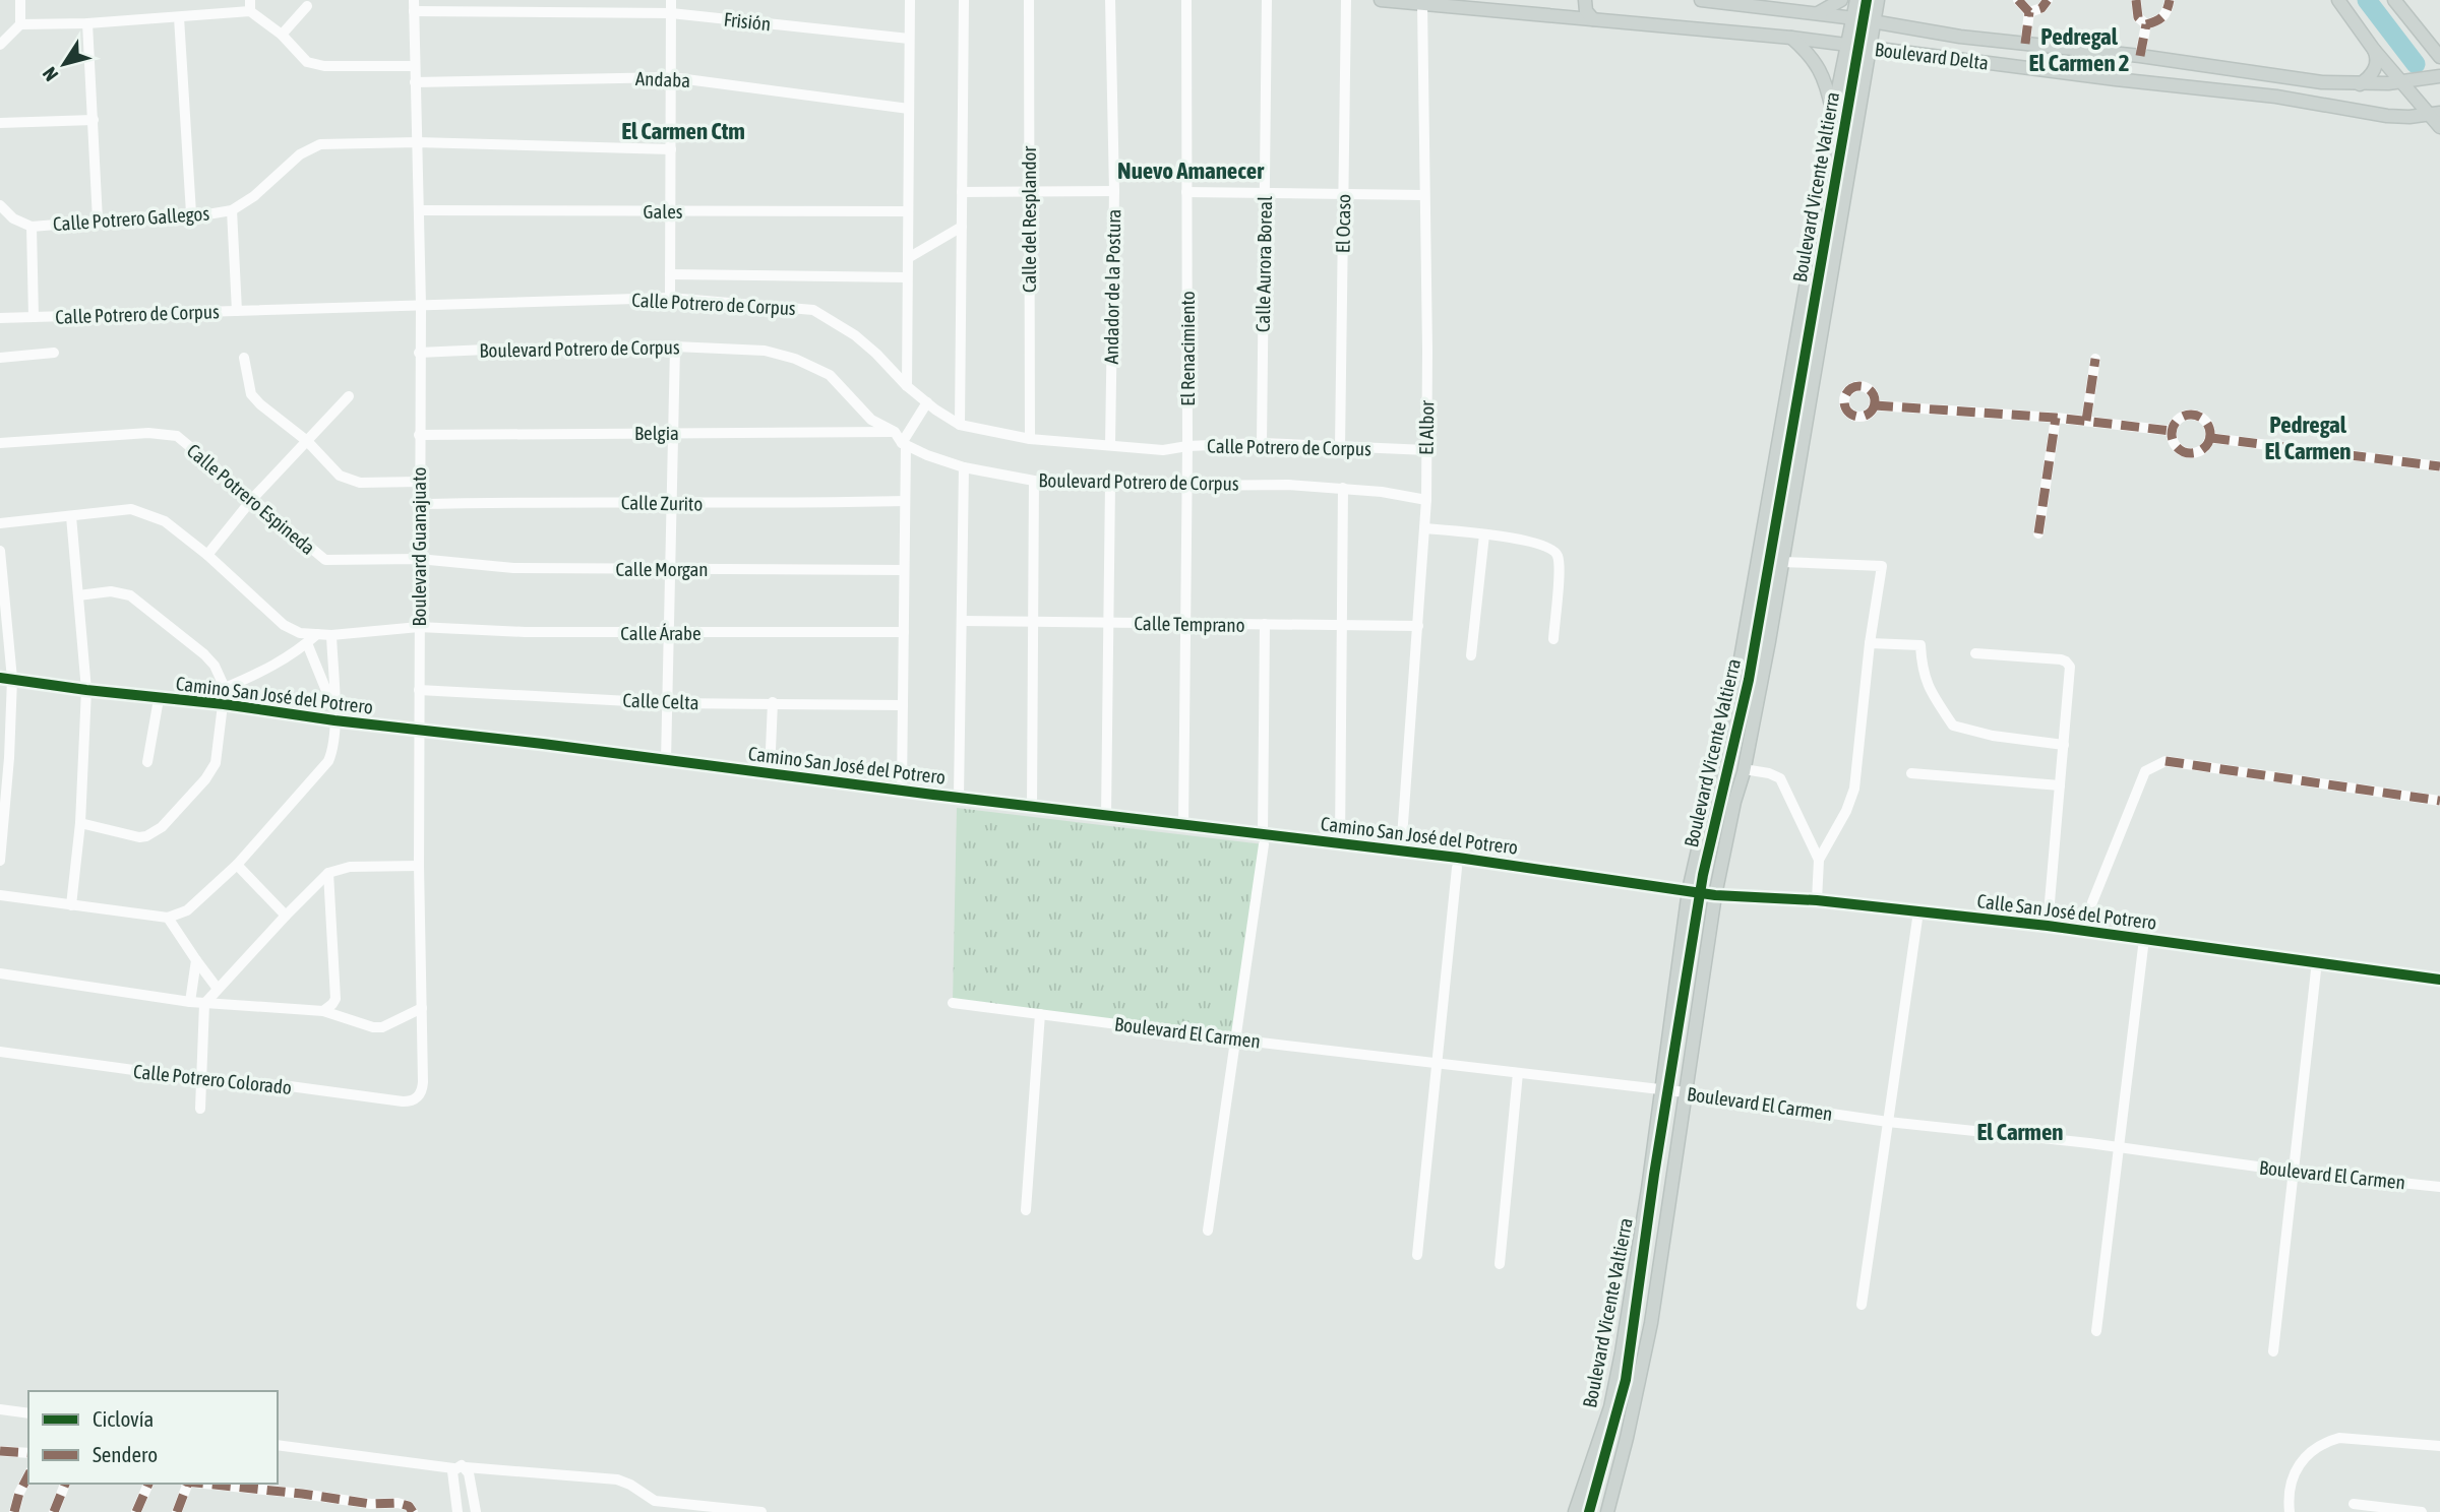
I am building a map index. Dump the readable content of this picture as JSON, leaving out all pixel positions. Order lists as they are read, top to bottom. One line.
{"streets":{"main road":["Boulevard Delta","Boulevard Vicente Valtierra"],"street":["Frisión","Andaba","Gales","Calle Potrero Gallegos","Calle del Resplandor","El Ocaso","Calle Aurora Boreal","Andador de la Postura","Calle Potrero de Corpus","Boulevard Potrero de Corpus","El Renacimiento","El Albor","Belgia","Calle Potrero Espineda","Calle Zurito","Boulevard Guanajuato","Calle Morgan","Calle Temprano","Calle Árabe","Camino San José del Potrero","Calle Celta","Calle San José del Potrero","Boulevard El Carmen","Calle Potrero Colorado"]},"crossings":[["Frisión","Boulevard Guanajuato"],["Boulevard Delta","Boulevard Vicente Valtierra"],["Boulevard Delta","El Albor"],["Andaba","Boulevard Guanajuato"],["Boulevard Vicente Valtierra","Camino San José del Potrero"],["Boulevard Vicente Valtierra","Calle San José del Potrero"],["Boulevard Vicente Valtierra","Boulevard El Carmen"],["Gales","Boulevard Guanajuato"],["Calle Potrero Gallegos","Boulevard Guanajuato"],["Calle del Resplandor","Calle Potrero de Corpus"],["El Ocaso","Calle Potrero de Corpus"],["Calle Aurora Boreal","Calle Potrero de Corpus"],["Andador de la Postura","Calle Potrero de Corpus"],["Calle Potrero de Corpus","El Renacimiento"],["Calle Potrero de Corpus","El Albor"],["Calle Potrero de Corpus","Boulevard Guanajuato"],["Boulevard Potrero de Corpus","El Renacimiento"],["Boulevard Potrero de Corpus","El Albor"],["Boulevard Potrero de Corpus","Belgia"],["Boulevard Potrero de Corpus","Boulevard Guanajuato"],["El Renacimiento","Calle Temprano"],["El Renacimiento","Camino San José del Potrero"],["El Albor","Calle Temprano"],["El Albor","Camino San José del Potrero"],["Belgia","Boulevard Guanajuato"],["Calle Potrero Espineda","Boulevard Guanajuato"],["Calle Potrero Espineda","Calle Morgan"],["Calle Zurito","Boulevard Guanajuato"],["Boulevard Guanajuato","Calle Morgan"],["Boulevard Guanajuato","Calle Árabe"],["Boulevard Guanajuato","Camino San José del Potrero"],["Boulevard Guanajuato","Calle Celta"],["Boulevard Guanajuato","Calle Potrero Colorado"],["Camino San José del Potrero","Calle San José del Potrero"]],"districts":["Pedregal El Carmen 2","El Carmen Ctm","Nuevo Amanecer","Pedregal El Carmen","El Carmen"],"legend":["Ciclovía","Sendero"],"north":"bottom left"}
